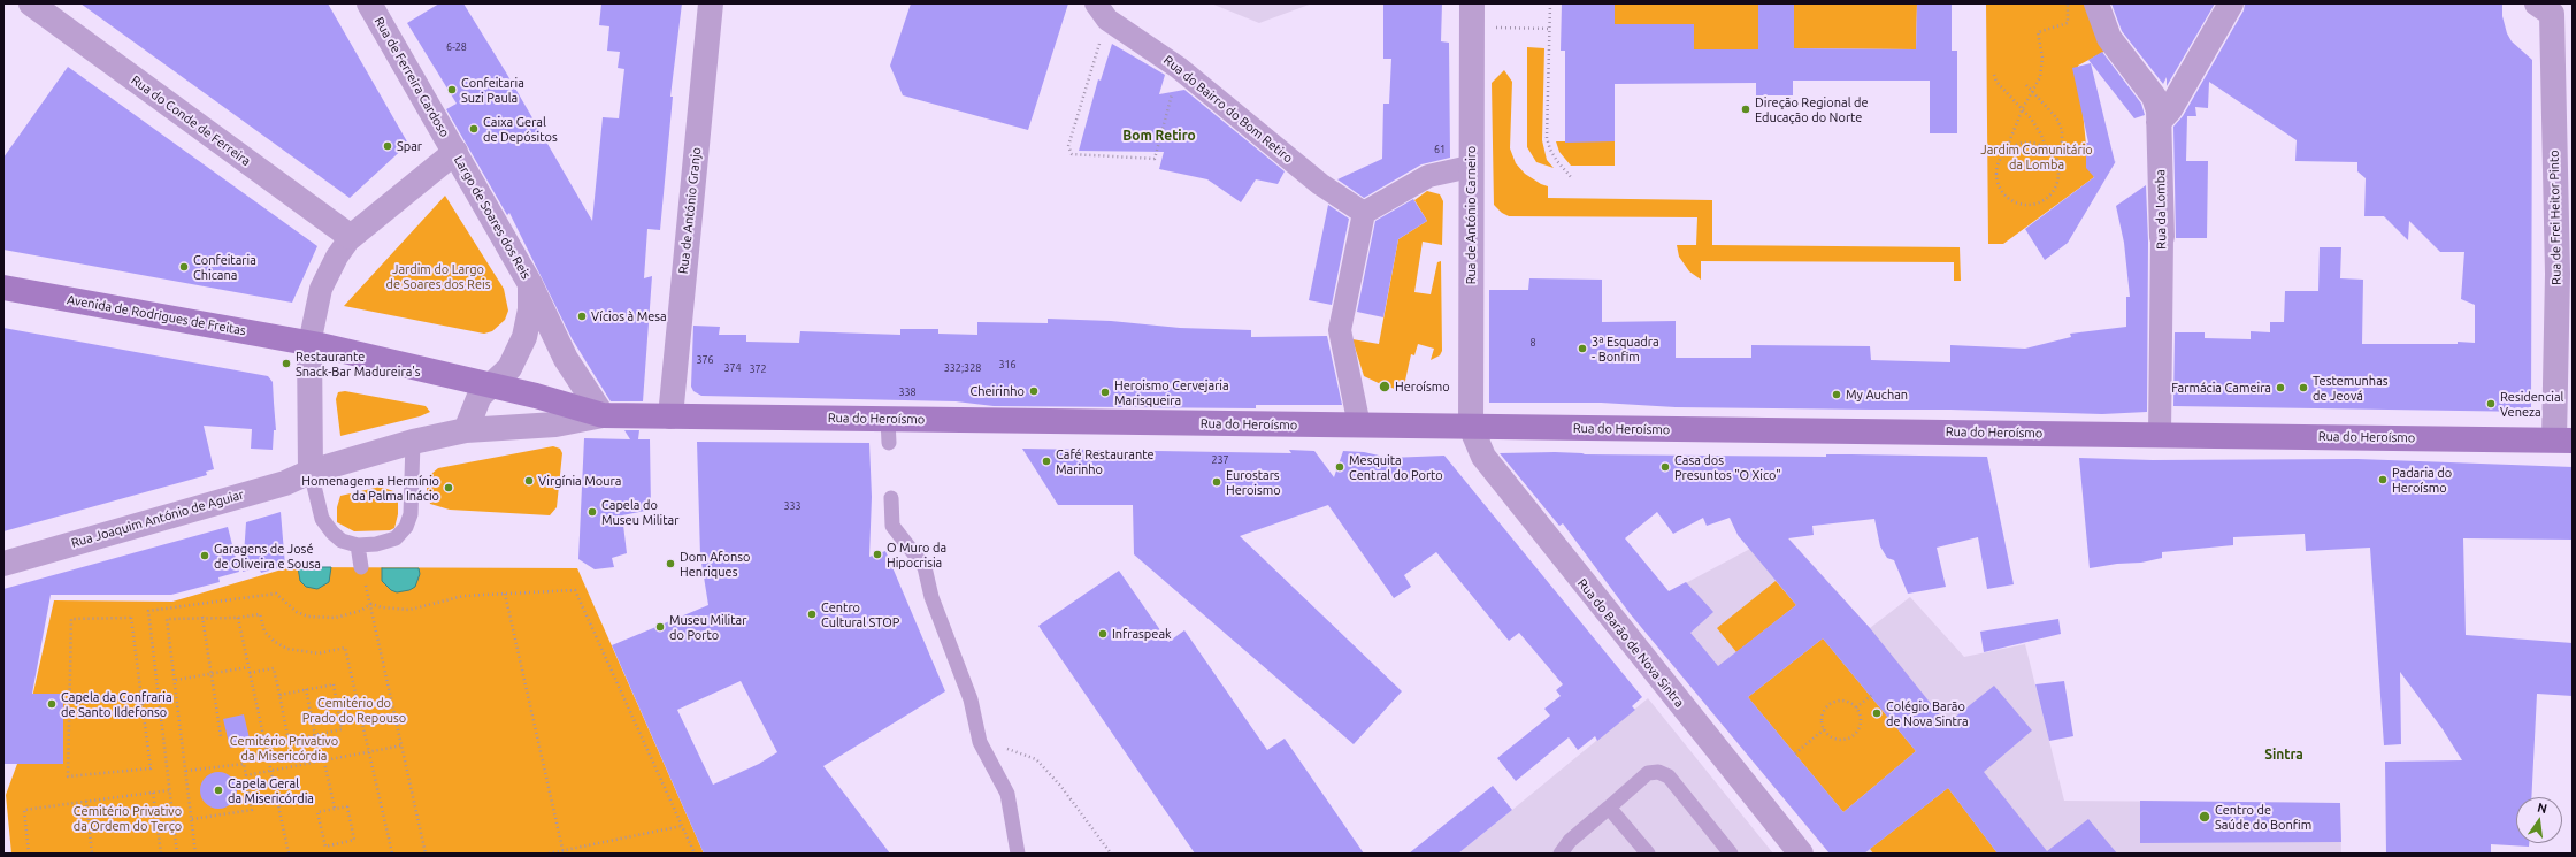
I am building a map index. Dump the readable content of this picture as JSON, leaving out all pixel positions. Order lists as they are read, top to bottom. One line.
{"streets":{"main road":["Avenida de Rodrigues de Freitas","Rua do Heroísmo"],"street":["Rua de Ferreira Cardoso","Rua do Bairro do Bom Retiro","Rua do Conde de Ferreira","Rua da Lomba","Rua de António Granjo","Rua de António Carneiro","Largo de Soares dos Reis","Rua de Frei Heitor Pinto","Rua Joaquim António de Aguiar","Rua do Barão de Nova Sintra"]},"crossings":[["Rua de Ferreira Cardoso","Largo de Soares dos Reis"],["Rua do Conde de Ferreira","Largo de Soares dos Reis"],["Rua da Lomba","Rua do Heroísmo"],["Rua de António Granjo","Rua do Heroísmo"],["Rua de António Carneiro","Rua do Heroísmo"],["Rua de António Carneiro","Rua do Barão de Nova Sintra"],["Largo de Soares dos Reis","Avenida de Rodrigues de Freitas"],["Largo de Soares dos Reis","Rua Joaquim António de Aguiar"],["Rua de Frei Heitor Pinto","Rua do Heroísmo"],["Rua do Heroísmo","Rua do Barão de Nova Sintra"]],"districts":["Bom Retiro","Sintra"],"parks":["Jardim Comunitário da Lomba","Jardim do Largo de Soares dos Reis","Cemitério do Prado do Repouso","Cemitério Privativo da Misericórdia","Cemitério Privativo da Ordem do Terço"],"places":["Confeitaria Suzi Paula","Direção Regional de Educação do Norte","Caixa Geral de Depósitos","Spar","Confeitaria Chicana","Vícios à Mesa","3ª Esquadra - Bonfim","Restaurante Snack-Bar Madureira's","Heroísmo","Farmácia Cameira","Testemunhas de Jeová","Cheirinho","Heroismo Cervejaria Marisqueira","My Auchan","Residencial Veneza","Café Restaurante Marinho","Mesquita Central do Porto","Casa dos Presuntos \"O Xico\"","Padaria do Heroísmo","Virgínia Moura","Eurostars Heroismo","Homenagem a Hermínio da Palma Inácio","Capela do Museu Militar","O Muro da Hipocrisia","Garagens de José de Oliveira e Sousa","Dom Afonso Henriques","Centro Cultural STOP","Museu Militar do Porto","Infraspeak","Capela da Confraria de Santo Ildefonso","Colégio Barão de Nova Sintra","Capela Geral da Misericórdia","Centro de Saúde do Bonfim"],"house_numbers":["6-28","61","8","376","316","374","332;328","372","338","237","333"],"north":"top"}
